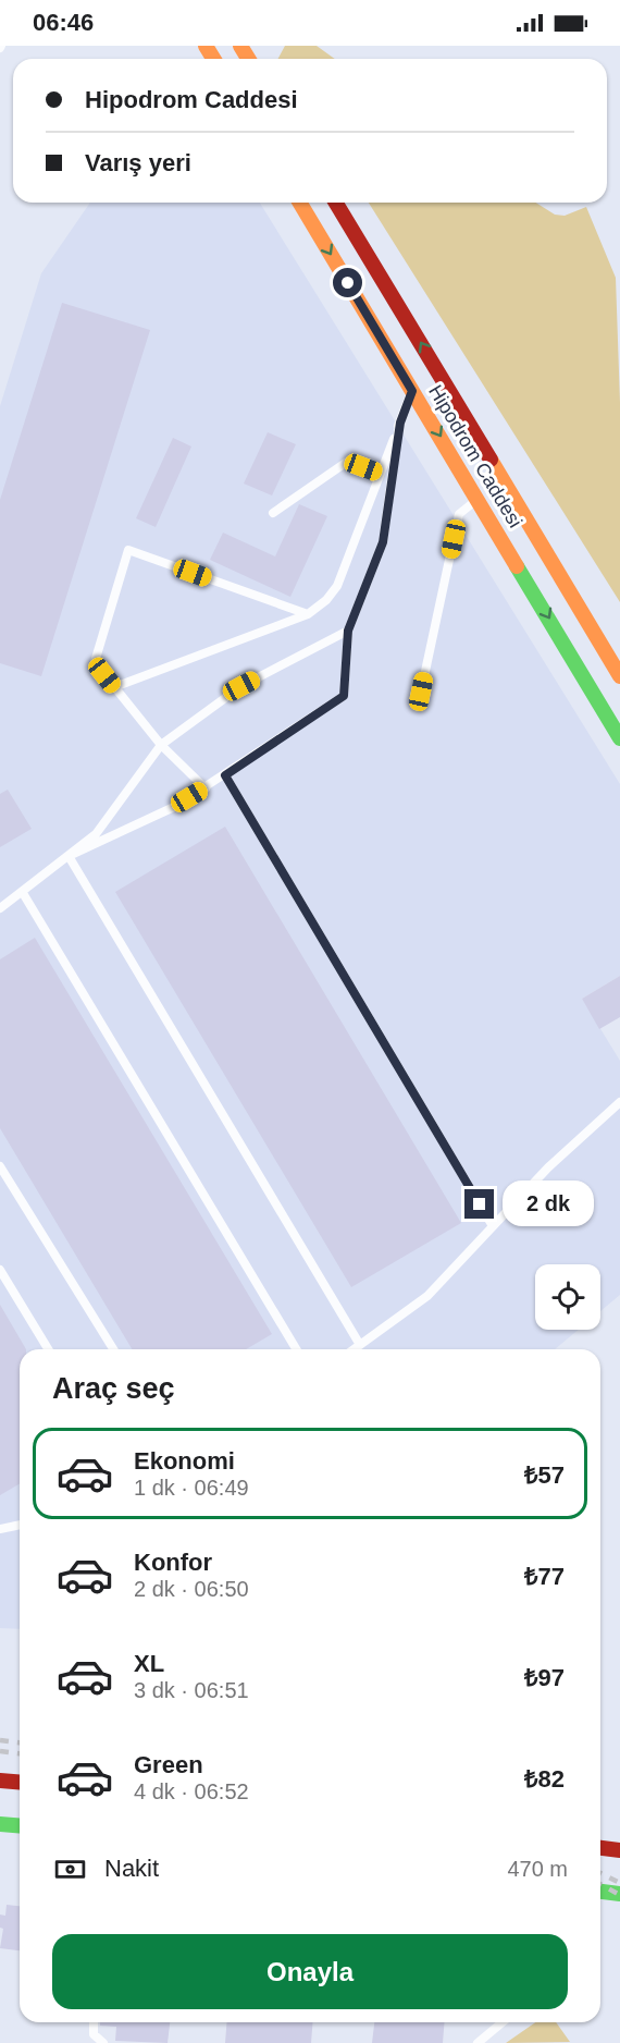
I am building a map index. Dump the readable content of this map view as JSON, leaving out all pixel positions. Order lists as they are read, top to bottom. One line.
{"streets":{"main road":["Hipodrom Caddesi"]},"page":{"status":"06:46","banner":["Hipodrom Caddesi","Varış yeri"],"bubble":"2 dk","heading":"Araç seç","list":[{"name":"Ekonomi","note":"1 dk · 06:49","value":"₺57"},{"name":"Konfor","note":"2 dk · 06:50","value":"₺77"},{"name":"XL","note":"3 dk · 06:51","value":"₺97"},{"name":"Green","note":"4 dk · 06:52","value":"₺82"}],"pay":["Nakit","470 m"],"buttons":"Onayla"}}
